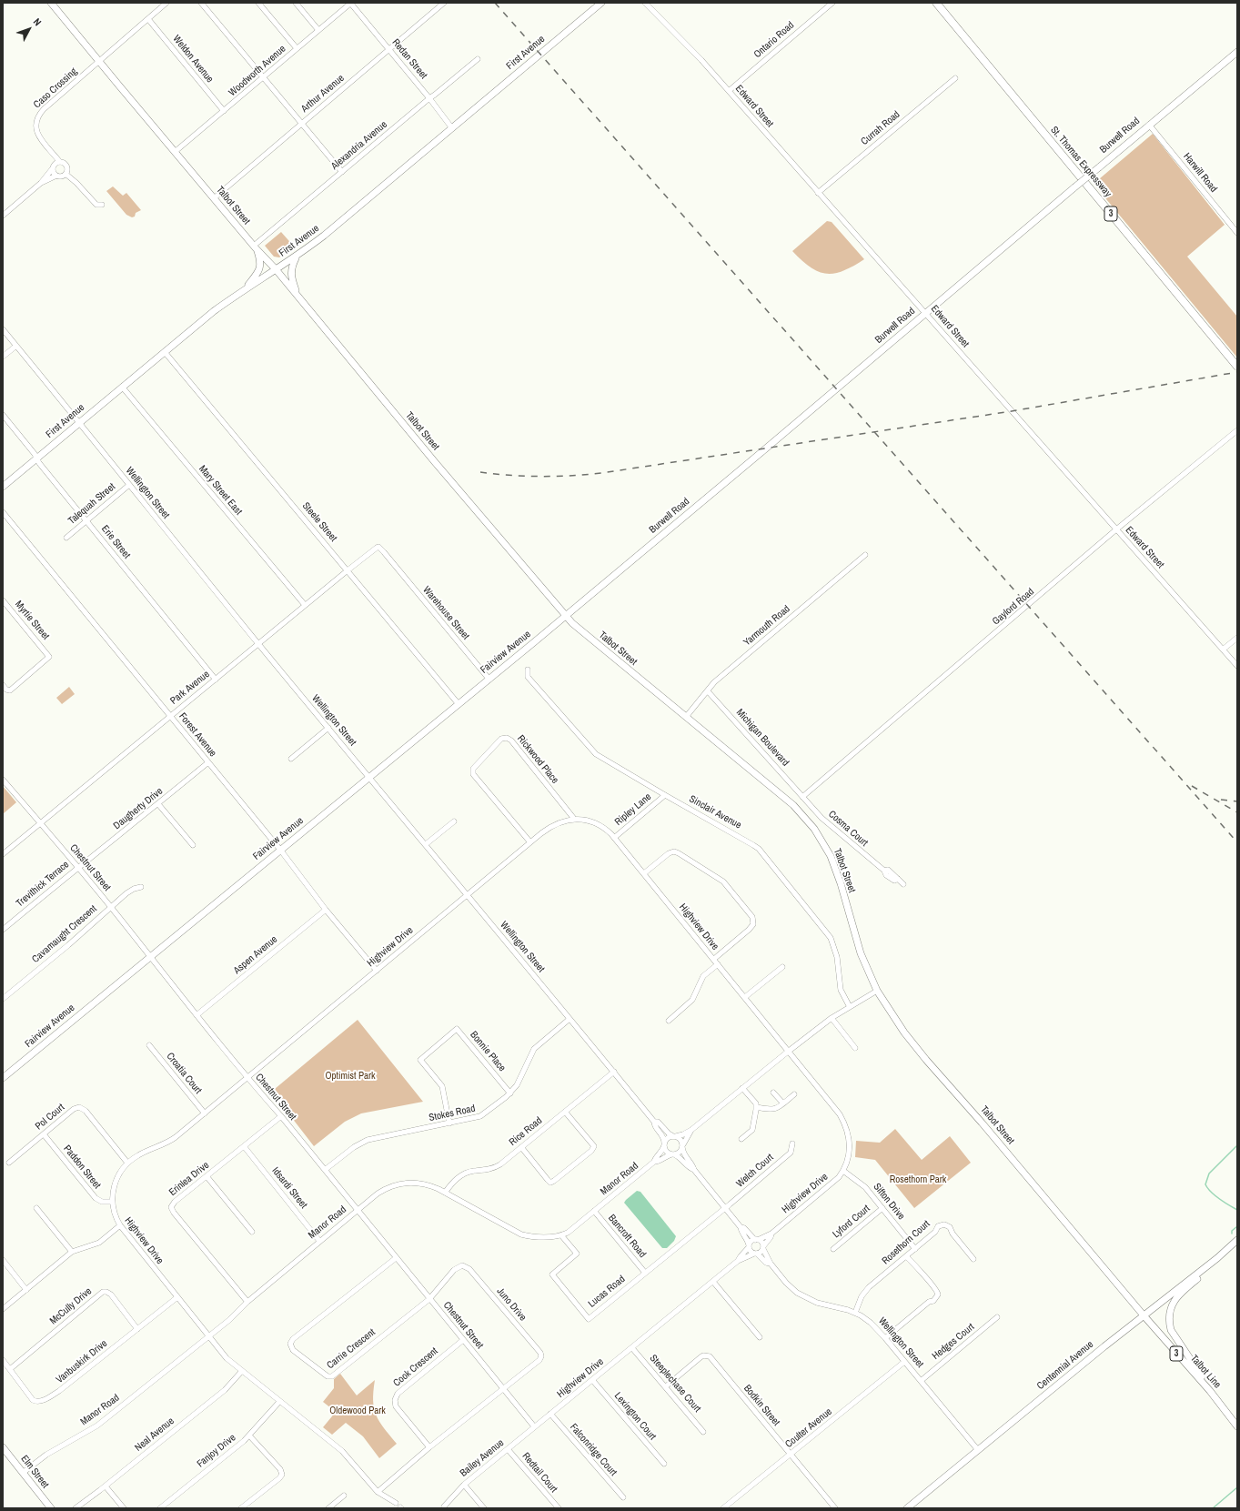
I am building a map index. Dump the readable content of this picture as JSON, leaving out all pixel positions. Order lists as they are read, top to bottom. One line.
{"streets":{"highway":["St. Thomas Expressway","3"],"main road":["First Avenue","Burwell Road","Talbot Street","Fairview Avenue","Centennial Avenue","Talbot Line","Elm Street"],"street":["Ontario Road","Weldon Avenue","Redan Street","Woodworth Avenue","Caso Crossing","Arthur Avenue","Edward Street","Currah Road","Alexandria Avenue","Harwill Road","Mary Street East","Wellington Street","Talequah Street","Steele Street","Erie Street","Gaylord Road","Warehouse Street","Myrtie Street","Yarmouth Road","Park Avenue","Forest Avenue","Michigan Boulevard","Rickwood Place","Daugherty Drive","Ripley Lane","Sinclair Avenue","Cosma Court","Chestnut Street","Trevithick Terrace","Highview Drive","Cavamaught Crescent","Aspen Avenue","Bonnie Place","Croatia Court","Stokes Road","Pol Court","Rice Road","Paddon Street","Welch Court","Erinlea Drive","Manor Road","Idsardi Street","Sifton Drive","Lyford Court","Bancroft Road","Rosethorn Court","Lucas Road","Juno Drive","McCully Drive","Hedges Court","Carrie Crescent","Vanbuskirk Drive","Cook Crescent","Steeplechase Court","Bodkin Street","Lexington Court","Coulter Avenue","Neal Avenue","Falconridge Court","Fanjoy Drive","Bailey Avenue","Redtail Court"]},"crossings":[["Ontario Road","Edward Street"],["First Avenue","Redan Street"],["First Avenue","Talbot Street"],["First Avenue","Mary Street East"],["First Avenue","Wellington Street"],["First Avenue","Steele Street"],["First Avenue","Erie Street"],["Weldon Avenue","Woodworth Avenue"],["Weldon Avenue","Caso Crossing"],["Redan Street","Woodworth Avenue"],["Redan Street","Arthur Avenue"],["Redan Street","Alexandria Avenue"],["Woodworth Avenue","Talbot Street"],["Caso Crossing","Talbot Street"],["Arthur Avenue","Talbot Street"],["Edward Street","Currah Road"],["Edward Street","Burwell Road"],["Edward Street","Gaylord Road"],["Burwell Road","Harwill Road"],["Burwell Road","Talbot Street"],["Burwell Road","Fairview Avenue"],["Alexandria Avenue","Talbot Street"],["Talbot Street","Yarmouth Road"],["Talbot Street","Fairview Avenue"],["Talbot Street","Centennial Avenue"],["Talbot Street","Talbot Line"],["Mary Street East","Park Avenue"],["Wellington Street","Talequah Street"],["Wellington Street","Fairview Avenue"],["Wellington Street","Park Avenue"],["Wellington Street","Highview Drive"],["Wellington Street","Stokes Road"],["Wellington Street","Rice Road"],["Wellington Street","Manor Road"],["Wellington Street","Rosethorn Court"],["Wellington Street","Hedges Court"],["Wellington Street","Centennial Avenue"],["Wellington Street","Coulter Avenue"],["Talequah Street","Erie Street"],["Steele Street","Fairview Avenue"],["Steele Street","Park Avenue"],["Erie Street","Park Avenue"],["Gaylord Road","Michigan Boulevard"],["Gaylord Road","Cosma Court"],["Warehouse Street","Fairview Avenue"],["Warehouse Street","Park Avenue"],["Yarmouth Road","Michigan Boulevard"],["Fairview Avenue","Forest Avenue"],["Fairview Avenue","Chestnut Street"],["Park Avenue","Forest Avenue"],["Park Avenue","Chestnut Street"],["Forest Avenue","Daugherty Drive"],["Forest Avenue","Highview Drive"],["Forest Avenue","Aspen Avenue"],["Michigan Boulevard","Cosma Court"],["Rickwood Place","Highview Drive"],["Daugherty Drive","Chestnut Street"],["Daugherty Drive","Trevithick Terrace"],["Ripley Lane","Sinclair Avenue"],["Ripley Lane","Highview Drive"],["Chestnut Street","Trevithick Terrace"],["Chestnut Street","Highview Drive"],["Chestnut Street","Cavamaught Crescent"],["Chestnut Street","Aspen Avenue"],["Chestnut Street","Stokes Road"],["Chestnut Street","Erinlea Drive"],["Chestnut Street","Manor Road"],["Chestnut Street","Juno Drive"],["Chestnut Street","Carrie Crescent"],["Chestnut Street","Cook Crescent"],["Chestnut Street","Bailey Avenue"],["Highview Drive","Croatia Court"],["Highview Drive","Pol Court"],["Highview Drive","Paddon Street"],["Highview Drive","Manor Road"],["Highview Drive","Sifton Drive"],["Highview Drive","Vanbuskirk Drive"],["Highview Drive","Steeplechase Court"],["Highview Drive","Lexington Court"],["Highview Drive","Neal Avenue"],["Highview Drive","Falconridge Court"],["Highview Drive","Fanjoy Drive"],["Highview Drive","Bailey Avenue"],["Bonnie Place","Stokes Road"],["Pol Court","Paddon Street"],["Rice Road","Manor Road"],["Welch Court","Lucas Road"],["Erinlea Drive","Manor Road"],["Erinlea Drive","Idsardi Street"],["Manor Road","Idsardi Street"],["Manor Road","Bancroft Road"],["Manor Road","Lucas Road"],["Manor Road","Elm Street"],["Sifton Drive","Lyford Court"],["Sifton Drive","Rosethorn Court"],["Bancroft Road","Lucas Road"],["Juno Drive","Carrie Crescent"],["McCully Drive","Vanbuskirk Drive"],["Centennial Avenue","Talbot Line"],["Steeplechase Court","Bodkin Street"],["Bodkin Street","Coulter Avenue"],["Bailey Avenue","Redtail Court"]],"parks":["Optimist Park","Rosethorn Park","Oldewood Park"],"north":"top right"}
